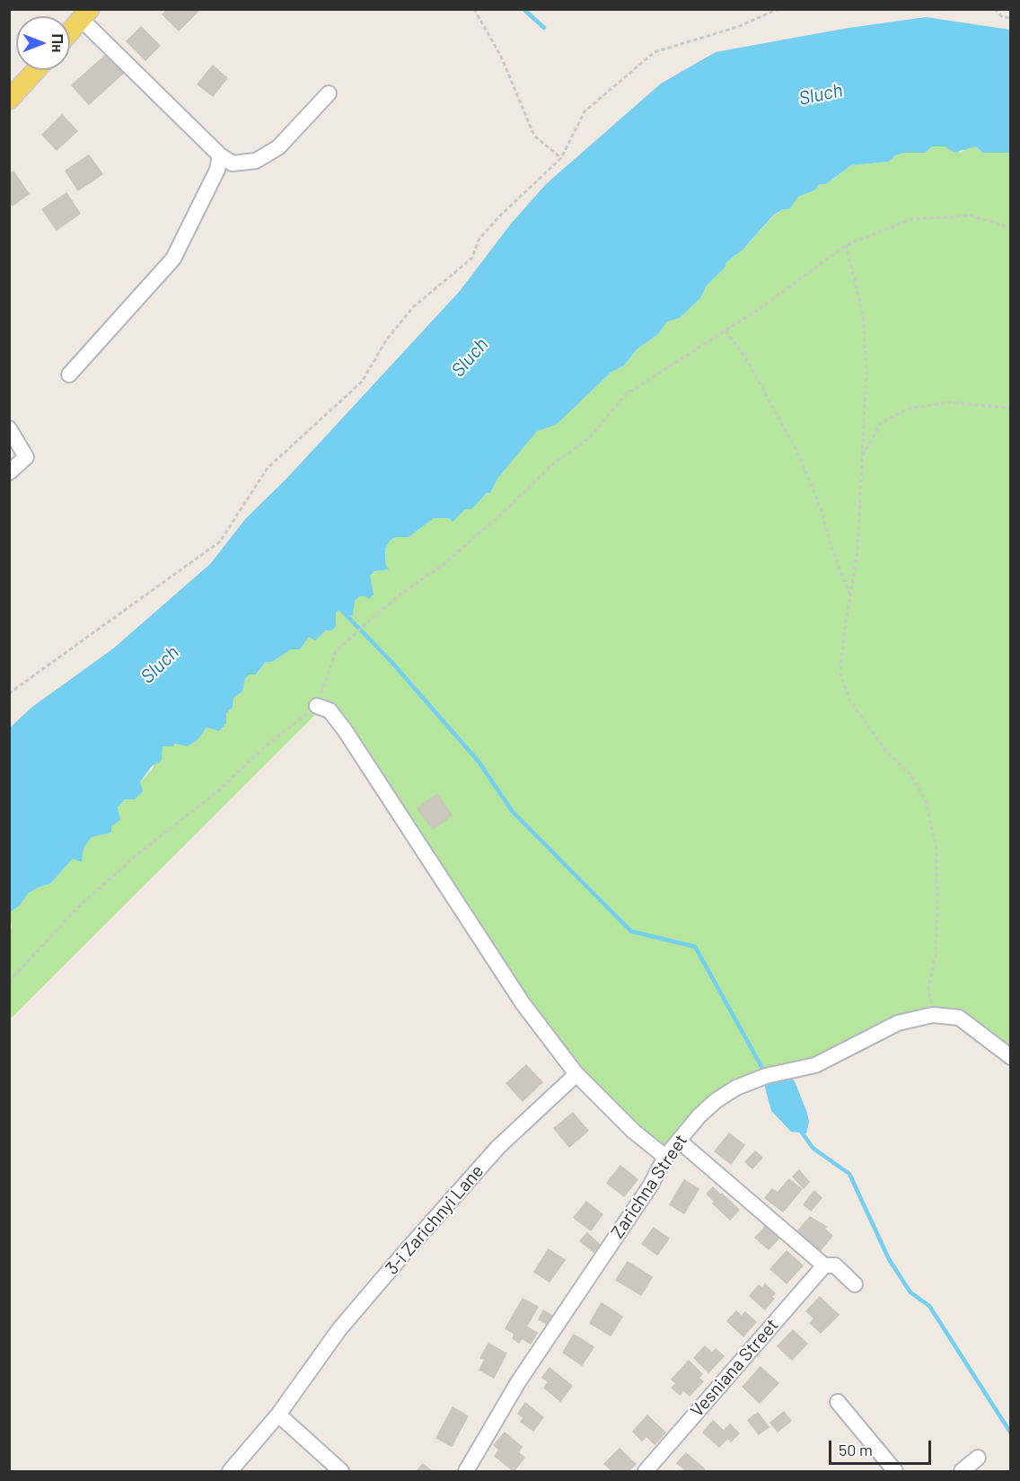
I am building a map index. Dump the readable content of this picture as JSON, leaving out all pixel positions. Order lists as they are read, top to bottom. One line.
{"streets":{"street":["Zarichna Street","3-i Zarichnyi Lane","Vesniana Street"]},"water":["Sluch"],"scale_bar":"50 m","north":"right"}
